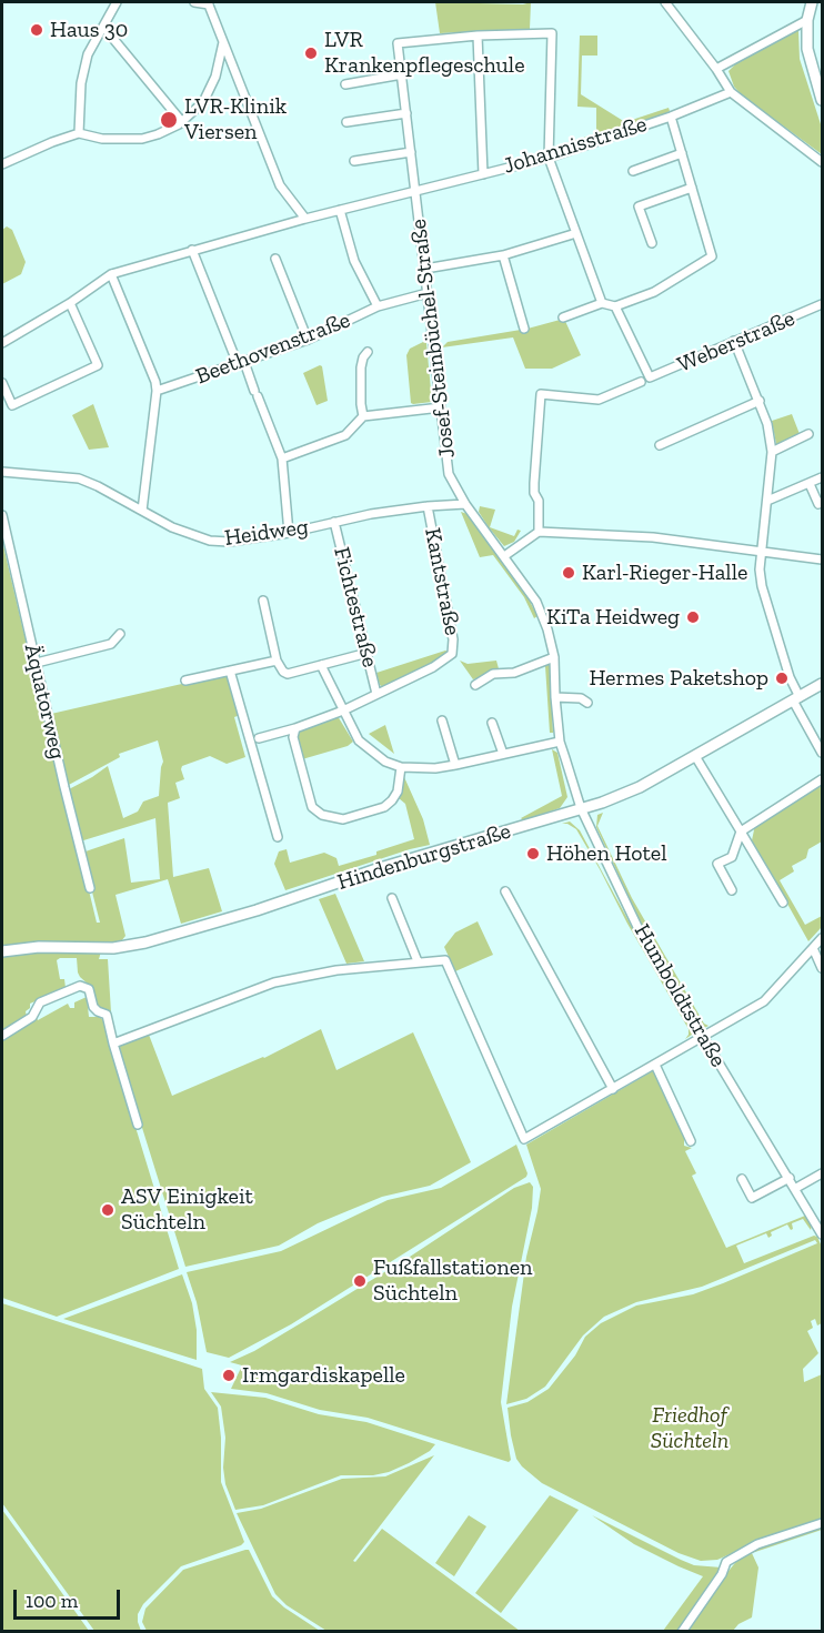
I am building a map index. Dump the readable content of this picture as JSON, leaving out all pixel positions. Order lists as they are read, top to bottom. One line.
{"streets":{"main road":["Hindenburgstraße"],"street":["Johannisstraße","Josef-Steinbüchel-Straße","Weberstraße","Beethovenstraße","Heidweg","Kantstraße","Fichtestraße","Äquatorweg","Humboldtstraße"]},"crossings":[["Johannisstraße","Josef-Steinbüchel-Straße"],["Josef-Steinbüchel-Straße","Beethovenstraße"],["Josef-Steinbüchel-Straße","Heidweg"],["Josef-Steinbüchel-Straße","Hindenburgstraße"],["Josef-Steinbüchel-Straße","Humboldtstraße"],["Heidweg","Kantstraße"],["Heidweg","Fichtestraße"],["Kantstraße","Fichtestraße"],["Hindenburgstraße","Humboldtstraße"]],"parks":["Friedhof Süchteln"],"places":["Haus 30","LVR Krankenpflegeschule","LVR-Klinik Viersen","Karl-Rieger-Halle","KiTa Heidweg","Hermes Paketshop","Höhen Hotel","ASV Einigkeit Süchteln","Fußfallstationen Süchteln","Irmgardiskapelle"],"scale_bar":"100 m"}
